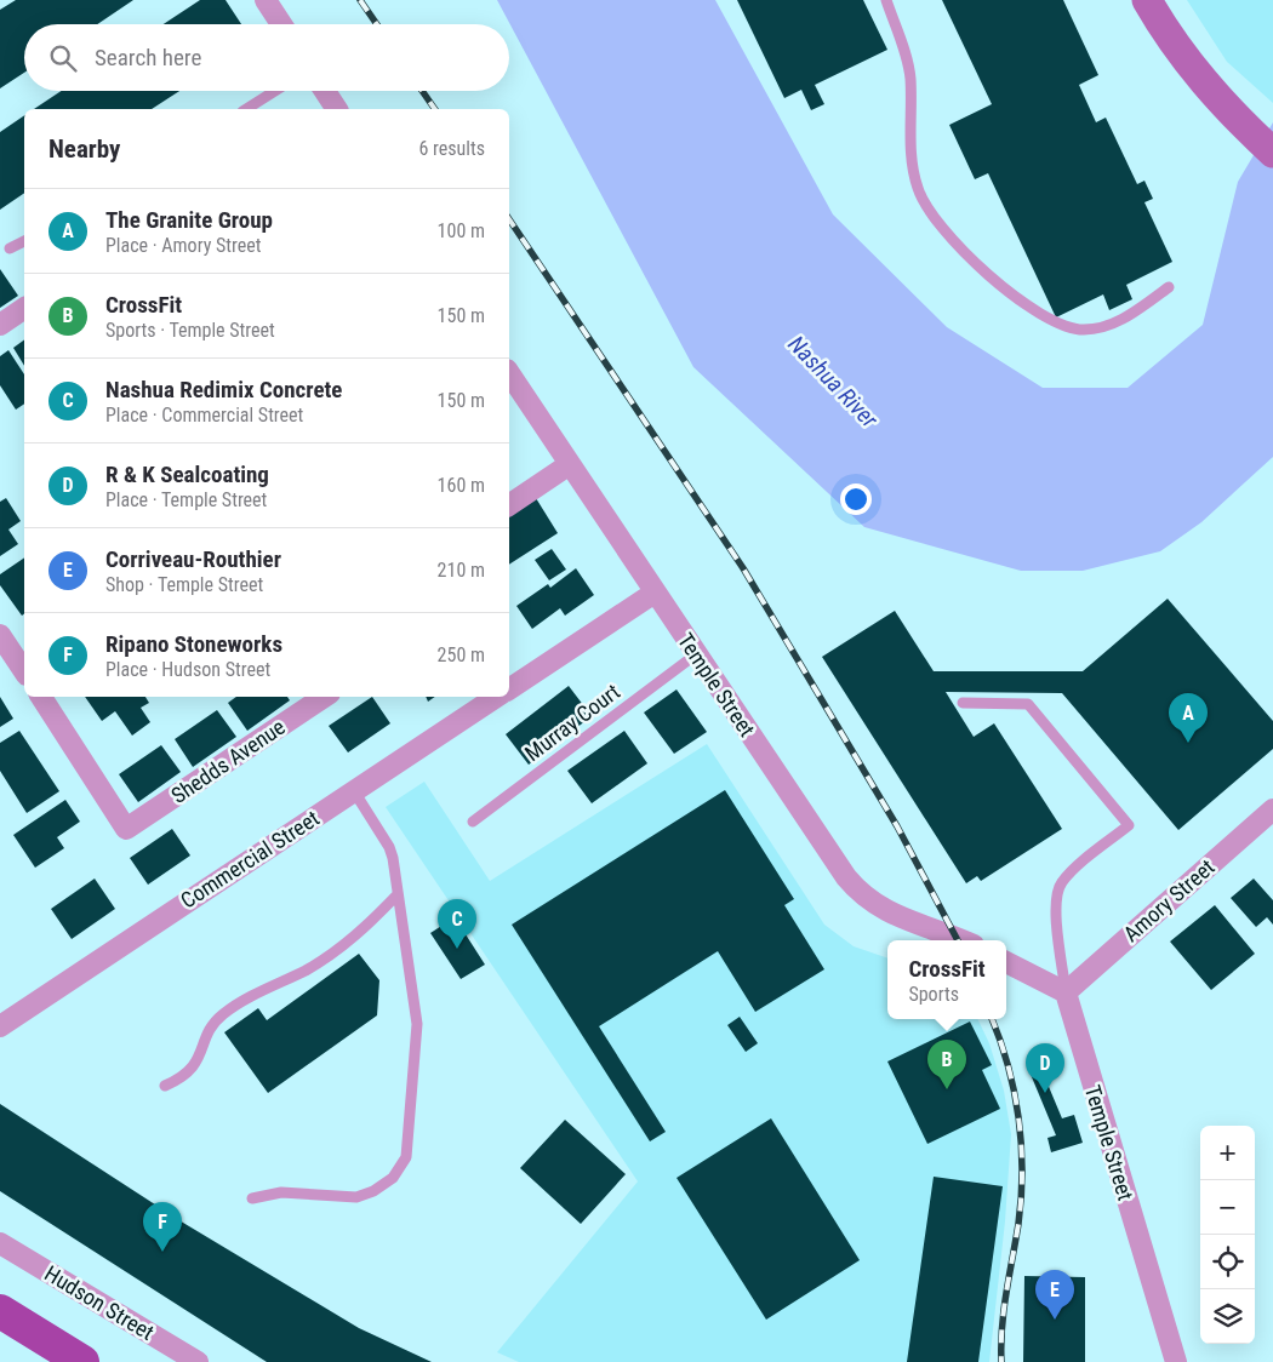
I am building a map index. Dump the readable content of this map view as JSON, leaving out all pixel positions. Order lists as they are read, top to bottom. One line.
{"streets":{"street":["Temple Street","Shedds Avenue","Commercial Street","Amory Street","Hudson Street"],"lane":["Murray Court"]},"crossings":[["Temple Street","Murray Court"],["Temple Street","Amory Street"]],"water":["Nashua River"],"page":{"search":"Search here","heading":["Nearby","6 results"],"list":[{"mark":"A","name":"The Granite Group","note":"Place · Amory Street","value":"100 m"},{"mark":"B","name":"CrossFit","note":"Sports · Temple Street","value":"150 m"},{"mark":"C","name":"Nashua Redimix Concrete","note":"Place · Commercial Street","value":"150 m"},{"mark":"D","name":"R & K Sealcoating","note":"Place · Temple Street","value":"160 m"},{"mark":"E","name":"Corriveau-Routhier","note":"Shop · Temple Street","value":"210 m"},{"mark":"F","name":"Ripano Stoneworks","note":"Place · Hudson Street","value":"250 m"}],"pins":["A","C","B","D","F","E"],"popup":["CrossFit","Sports"],"map_buttons":["+","−"]}}
